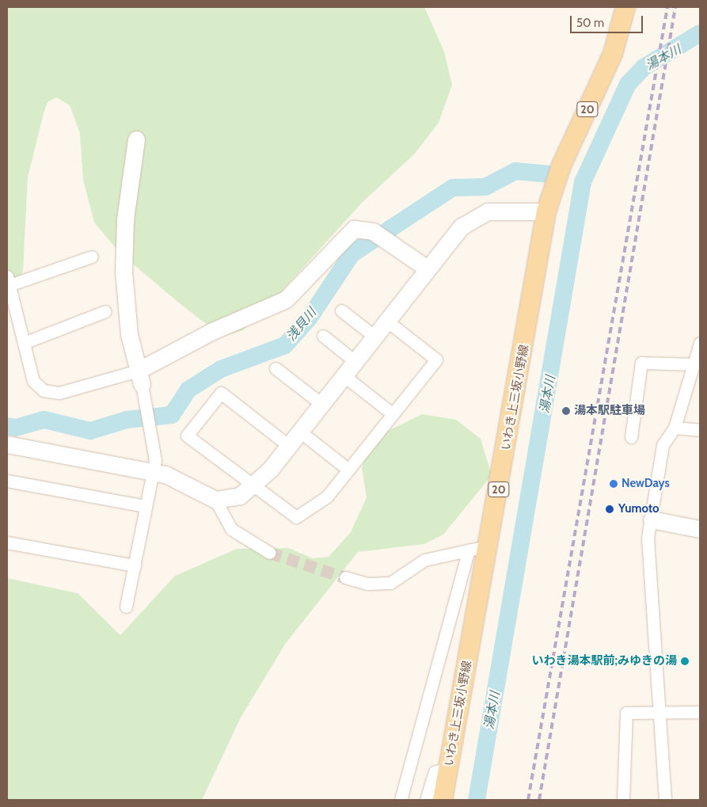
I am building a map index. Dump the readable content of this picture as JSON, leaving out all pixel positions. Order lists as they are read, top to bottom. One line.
{"streets":{"main road":["20","いわき上三坂小野線"]},"water":["湯本川","浅貝川"],"places":["湯本駅駐車場","NewDays","Yumoto","いわき湯本駅前;みゆきの湯"],"scale_bar":"50 m"}
